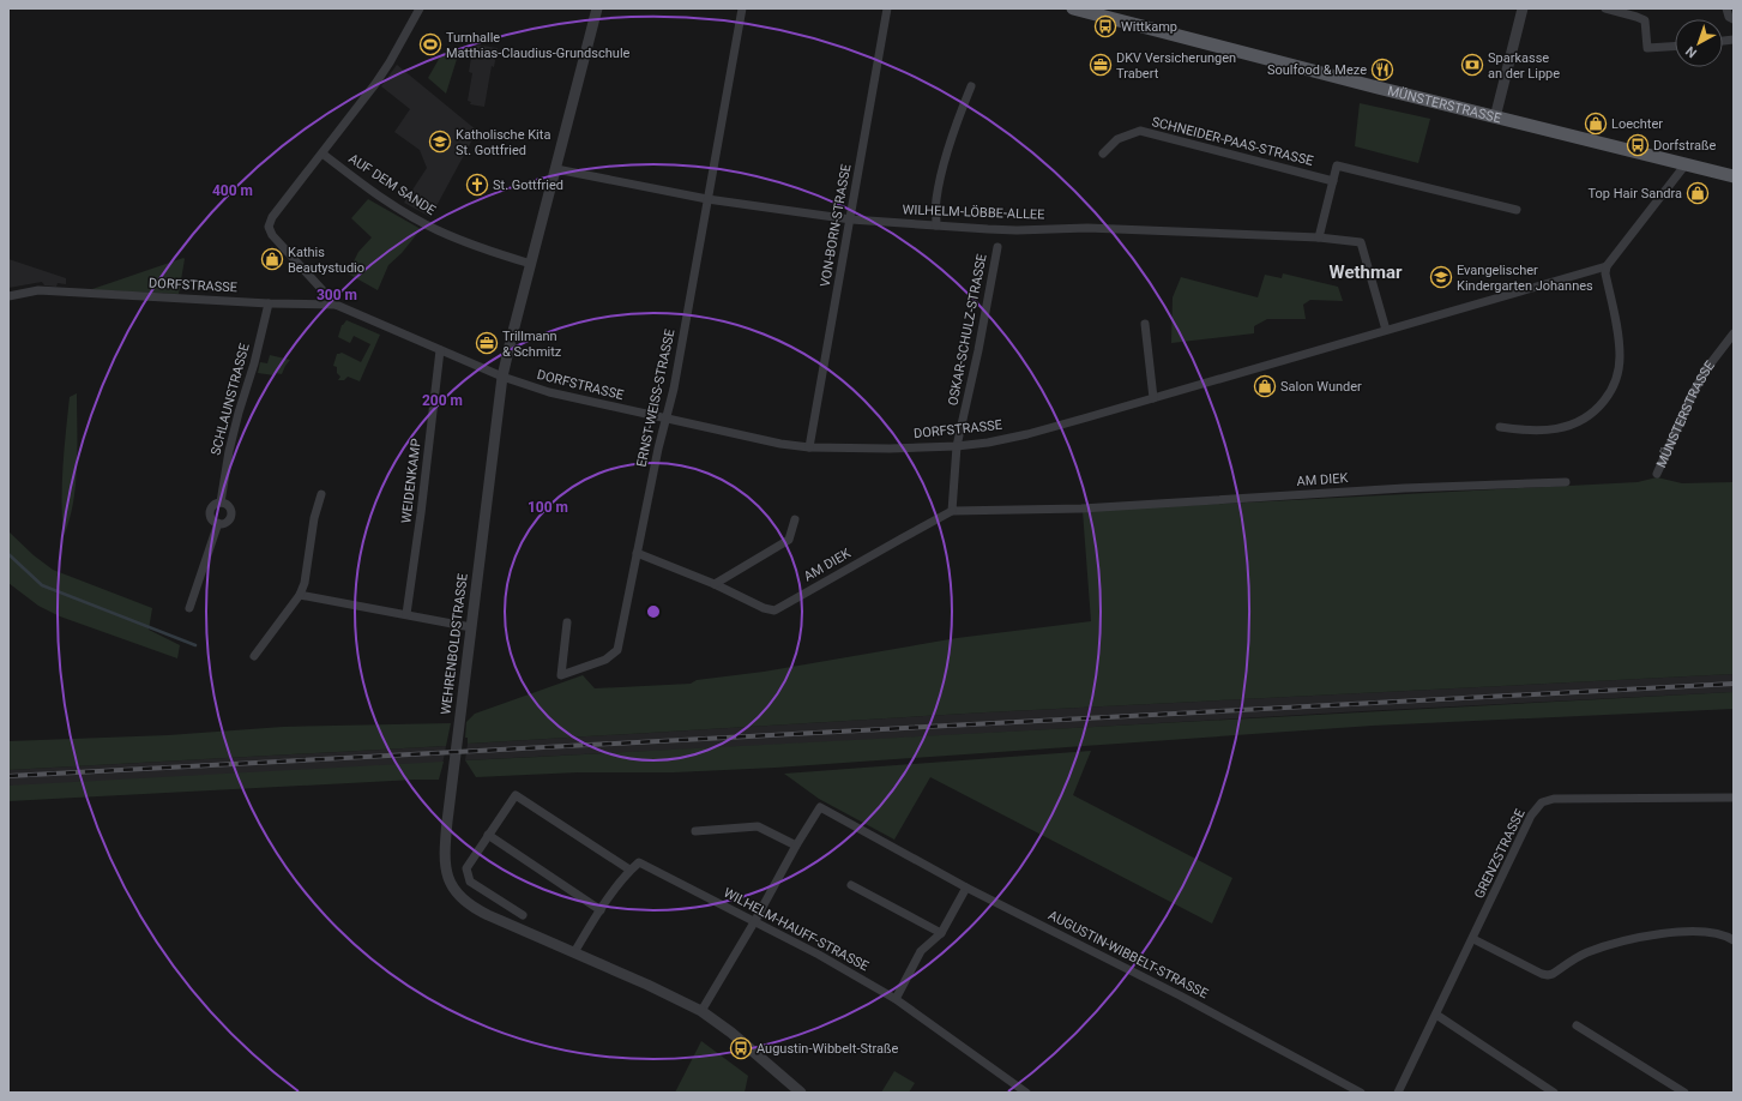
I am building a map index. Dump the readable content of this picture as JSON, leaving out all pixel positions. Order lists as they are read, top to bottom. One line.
{"streets":{"main road":["MÜNSTERSTRASSE"],"street":["SCHNEIDER-PAAS-STRASSE","AUF DEM SANDE","WILHELM-LÖBBE-ALLEE","VON-BORN-STRASSE","DORFSTRASSE","OSKAR-SCHULZ-STRASSE","ERNST-WEISS-STRASSE","SCHLAUNSTRASSE","AM DIEK","WEIDENKAMP","WEHRENBOLDSTRASSE","GRENZSTRASSE","WILHELM-HAUFF-STRASSE","AUGUSTIN-WIBBELT-STRASSE"]},"crossings":[["AUF DEM SANDE","WEHRENBOLDSTRASSE"],["WILHELM-LÖBBE-ALLEE","VON-BORN-STRASSE"],["WILHELM-LÖBBE-ALLEE","DORFSTRASSE"],["WILHELM-LÖBBE-ALLEE","ERNST-WEISS-STRASSE"],["WILHELM-LÖBBE-ALLEE","WEHRENBOLDSTRASSE"],["VON-BORN-STRASSE","DORFSTRASSE"],["DORFSTRASSE","OSKAR-SCHULZ-STRASSE"],["DORFSTRASSE","ERNST-WEISS-STRASSE"],["DORFSTRASSE","SCHLAUNSTRASSE"],["DORFSTRASSE","WEIDENKAMP"],["DORFSTRASSE","WEHRENBOLDSTRASSE"],["OSKAR-SCHULZ-STRASSE","AM DIEK"],["ERNST-WEISS-STRASSE","AM DIEK"],["WEHRENBOLDSTRASSE","AUGUSTIN-WIBBELT-STRASSE"],["WILHELM-HAUFF-STRASSE","AUGUSTIN-WIBBELT-STRASSE"]],"districts":["Wethmar"],"places":{"bus stop":["Wittkamp","Dorfstraße","Augustin-Wibbelt-Straße"],"sports":["Turnhalle Matthias-Claudius-Grundschule"],"office":["DKV Versicherungen Trabert","Trillmann & Schmitz"],"bank":["Sparkasse an der Lippe"],"restaurant":["Soulfood & Meze"],"shop":["Loechter","Top Hair Sandra","Kathis Beautystudio","Salon Wunder"],"school or university":["Katholische Kita St. Gottfried","Evangelischer Kindergarten Johannes"],"church":["St. Gottfried"]},"north":"bottom left","rings":["400 m","300 m","200 m","100 m"]}
